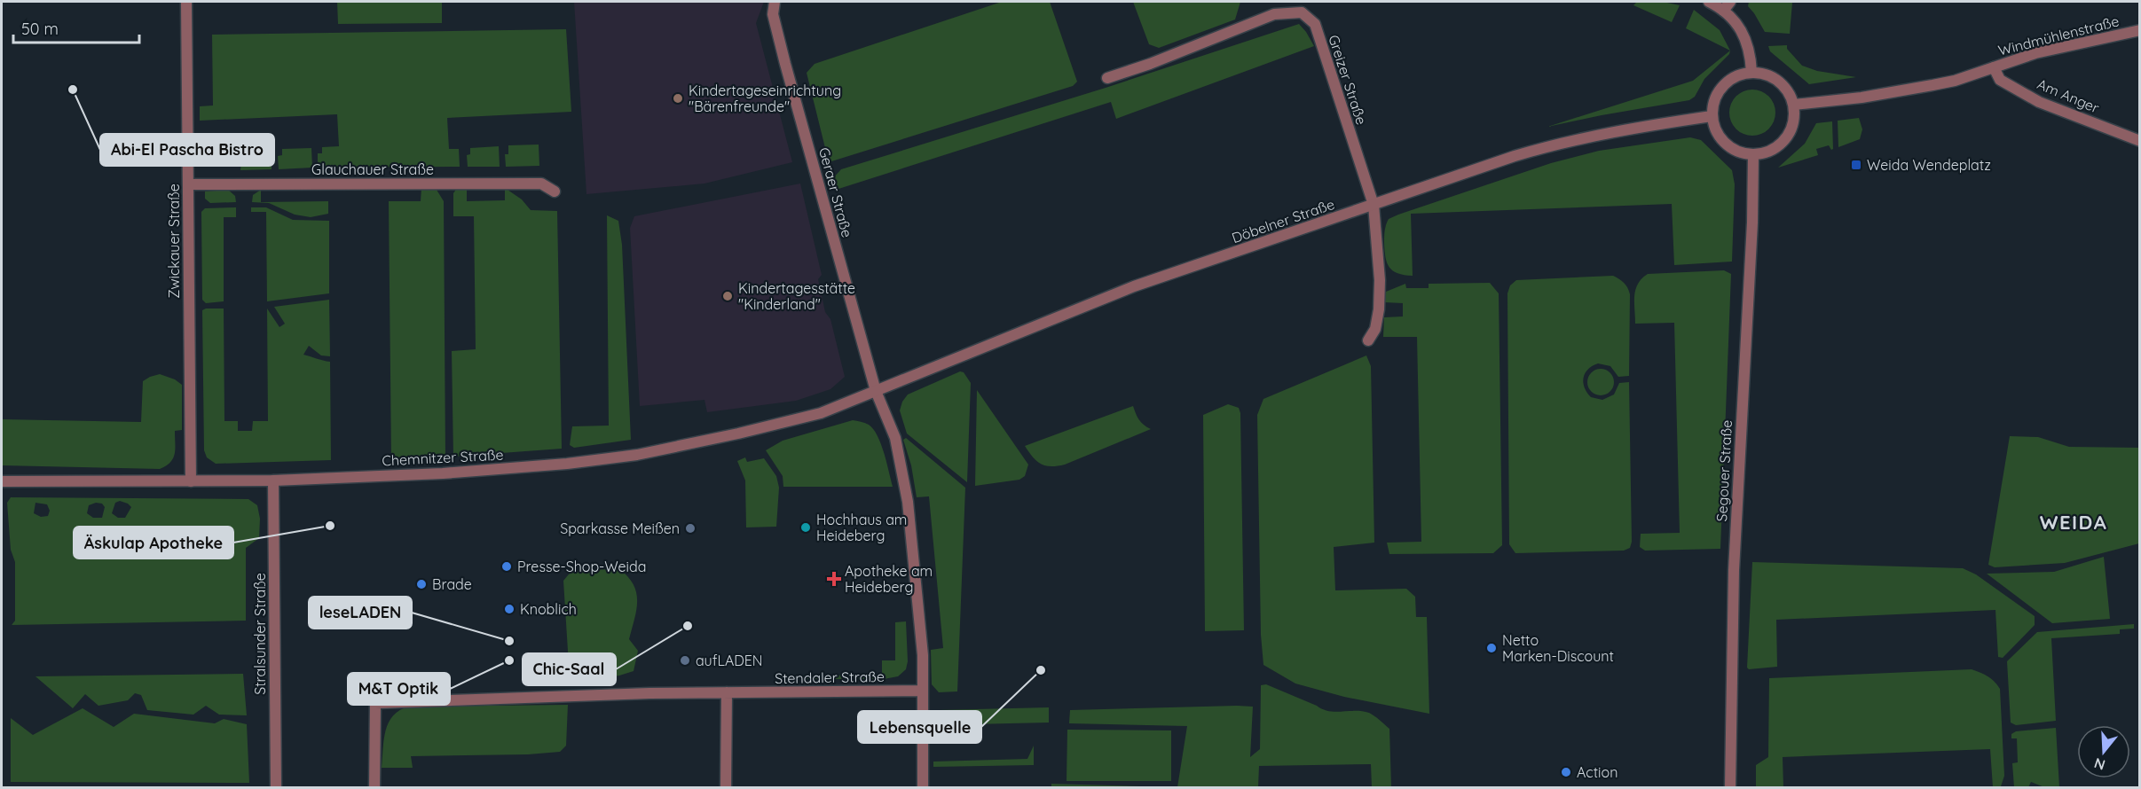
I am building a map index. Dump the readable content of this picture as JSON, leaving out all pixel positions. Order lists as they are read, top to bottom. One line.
{"streets":{"street":["Windmühlenstraße","Greizer Straße","Am Anger","Glauchauer Straße","Geraer Straße","Döbelner Straße","Zwickauer Straße","Chemnitzer Straße","Segouer Straße","Stralsunder Straße","Stendaler Straße"]},"crossings":[["Windmühlenstraße","Am Anger"],["Windmühlenstraße","Döbelner Straße"],["Windmühlenstraße","Segouer Straße"],["Greizer Straße","Döbelner Straße"],["Glauchauer Straße","Zwickauer Straße"],["Geraer Straße","Döbelner Straße"],["Geraer Straße","Chemnitzer Straße"],["Döbelner Straße","Chemnitzer Straße"],["Döbelner Straße","Segouer Straße"],["Zwickauer Straße","Chemnitzer Straße"],["Chemnitzer Straße","Stralsunder Straße"]],"districts":["WEIDA"],"places":{"other":["Abi-El Pascha Bistro","Kindertageseinrichtung \"Bärenfreunde\"","Kindertagesstätte \"Kinderland\"","Äskulap Apotheke","Hochhaus am Heideberg","Sparkasse Meißen","Presse-Shop-Weida","Brade","Knoblich","Chic-Saal","leseLADEN","Netto Marken-Discount","M&T Optik","aufLADEN","Lebensquelle","Action"],"transit":["Weida Wendeplatz"],"health":["Apotheke am Heideberg"]},"scale_bar":"50 m","north":"bottom"}
